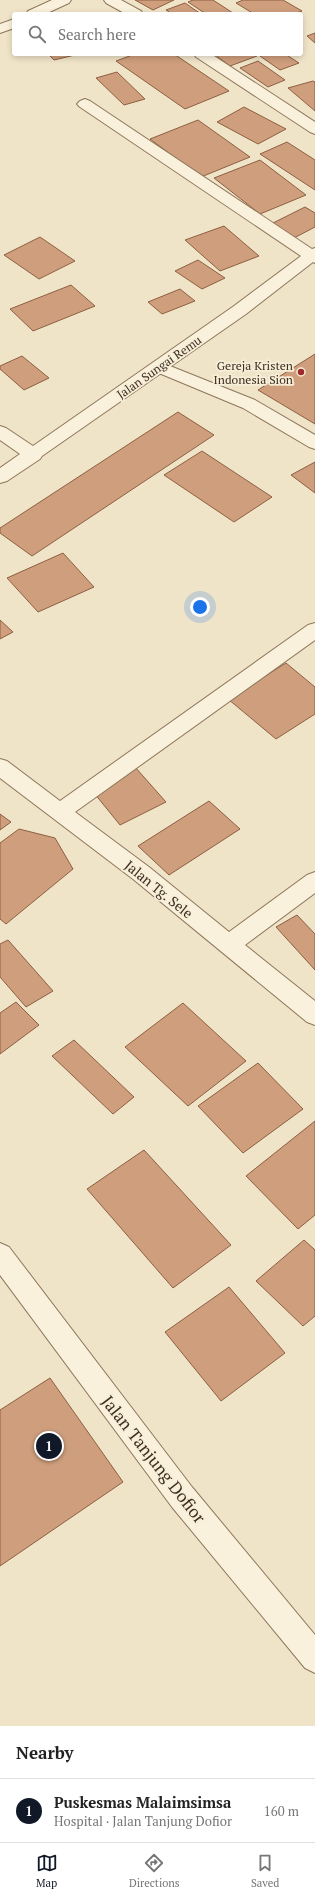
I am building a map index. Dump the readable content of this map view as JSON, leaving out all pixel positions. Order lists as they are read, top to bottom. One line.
{"streets":{"street":["Jalan Sungai Remu","Jalan Tg. Sele","Jalan Tanjung Dofior"]},"places":["Gereja Kristen Indonesia Sion"],"page":{"search":"Search here","pins":"1","heading":"Nearby","list":[{"mark":"1","name":"Puskesmas Malaimsimsa","note":"Hospital · Jalan Tanjung Dofior","value":"160 m"}],"nav":["Map","Directions","Saved"]}}
